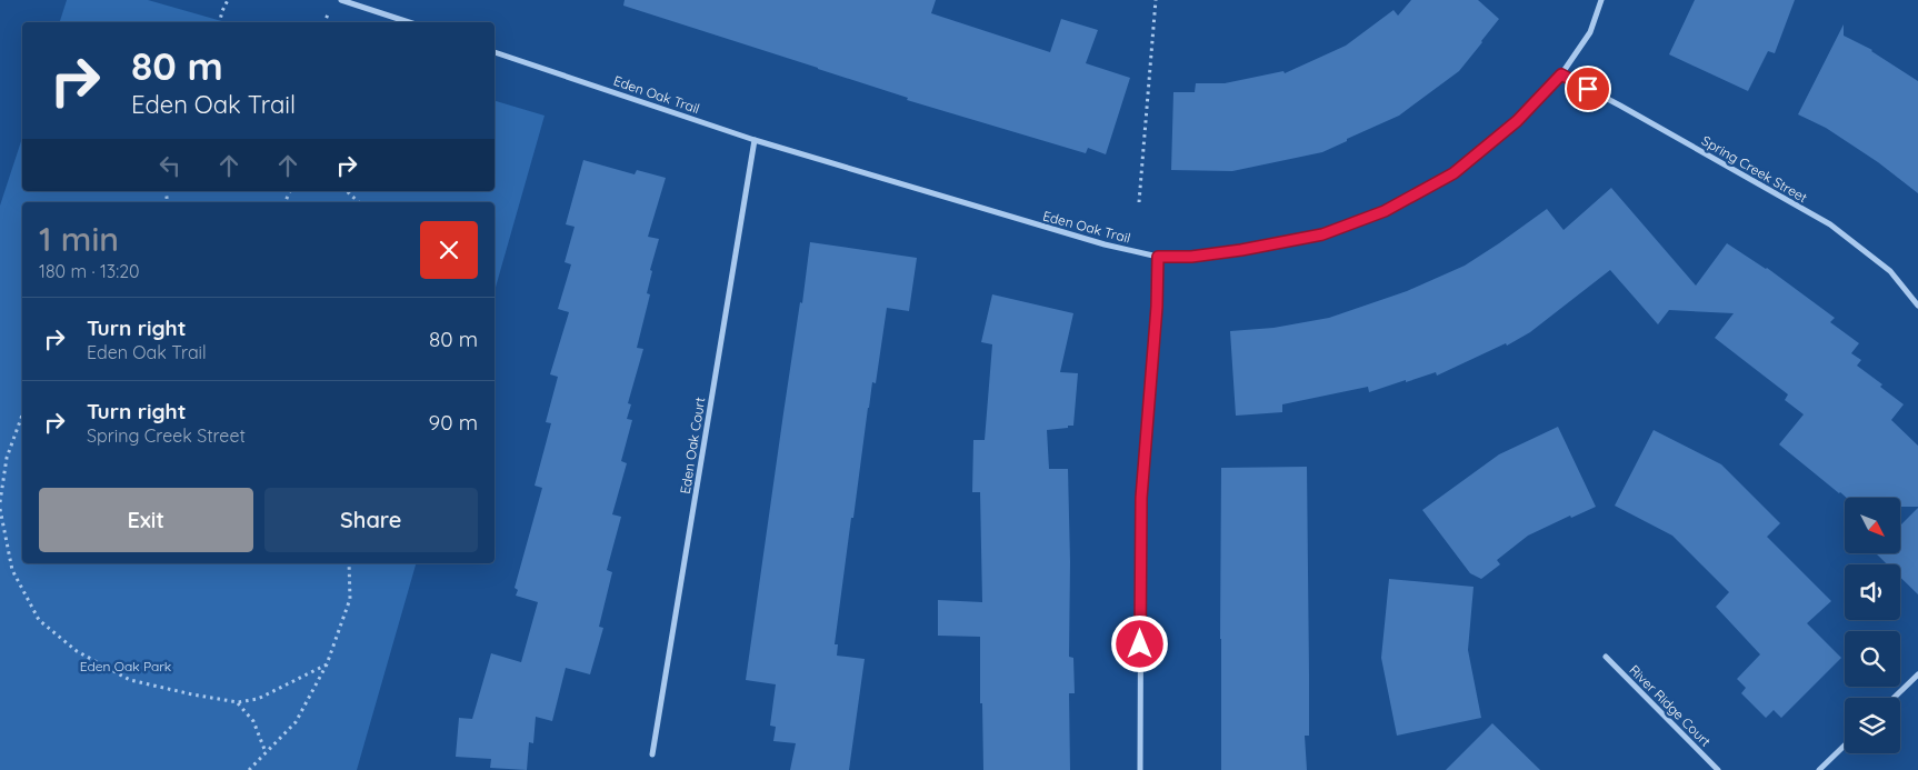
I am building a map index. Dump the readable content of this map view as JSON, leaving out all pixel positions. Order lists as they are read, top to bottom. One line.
{"streets":{"street":["Eden Oak Trail","Spring Creek Street","Eden Oak Court","River Ridge Court"]},"crossings":[["Eden Oak Trail","Spring Creek Street"],["Eden Oak Trail","Eden Oak Court"]],"parks":["Eden Oak Park"],"north":"bottom right","page":{"turn":["80 m","Eden Oak Trail"],"heading":["1 min","180 m · 13:20"],"list":[{"name":"Turn right","note":"Eden Oak Trail","value":"80 m"},{"name":"Turn right","note":"Spring Creek Street","value":"90 m"}],"buttons":["Exit","Share"]}}
